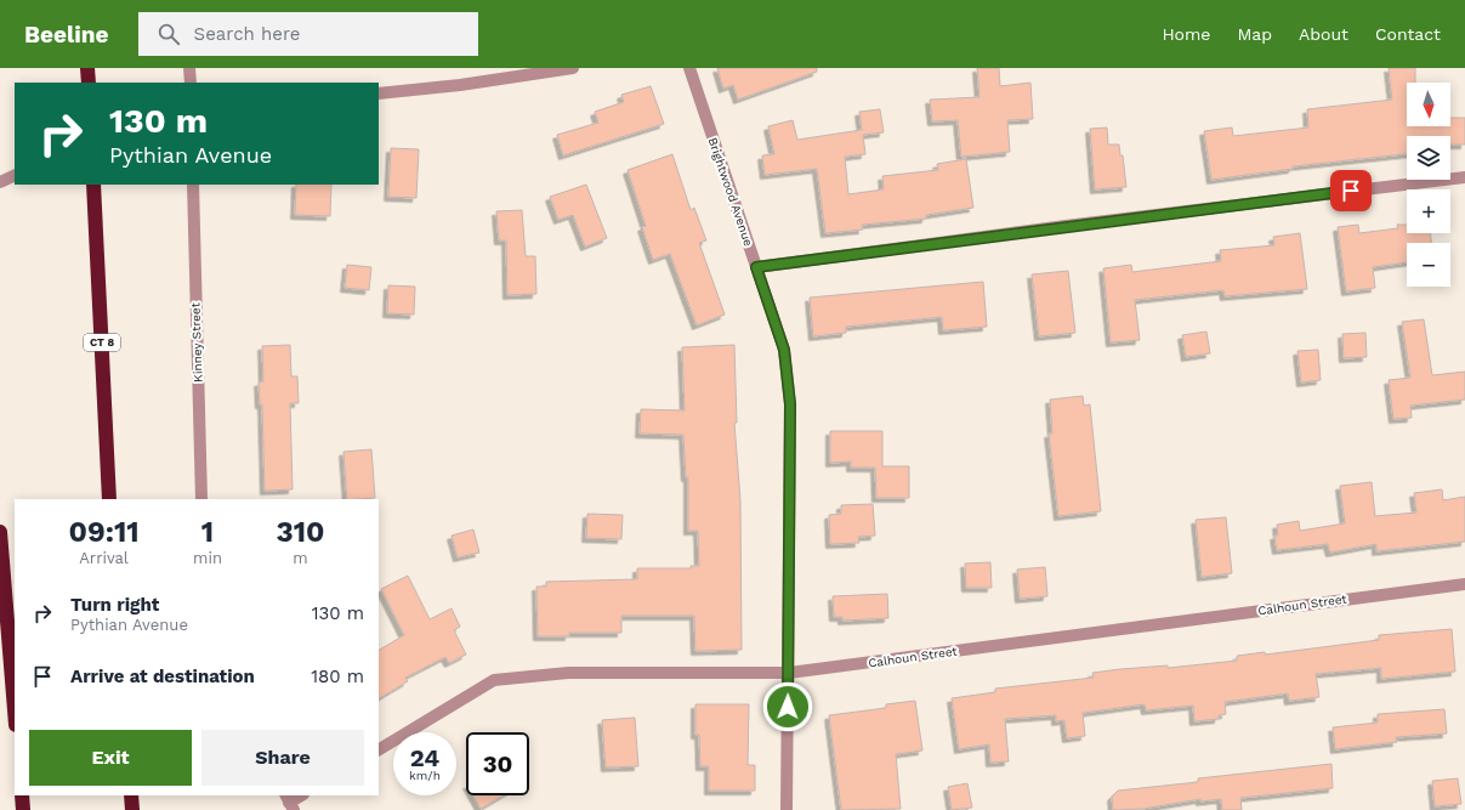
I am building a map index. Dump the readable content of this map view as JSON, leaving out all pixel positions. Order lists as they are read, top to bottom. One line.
{"streets":{"highway":["CT 8"],"street":["Brightwood Avenue","Kinney Street","Calhoun Street"]},"crossings":[["Brightwood Avenue","Calhoun Street"]],"north":"bottom","page":{"header":"Beeline","search":"Search here","nav":["Home","Map","About","Contact"],"map_buttons":["+","−"],"turn":["130 m","Pythian Avenue"],"eta":["09:11","Arrival","1","min","310","m"],"list":[{"name":"Turn right","note":"Pythian Avenue","value":"130 m"},{"name":"Arrive at destination","value":"180 m"}],"buttons":["Exit","Share"],"speed":"24 km/h","limit":"30"}}
